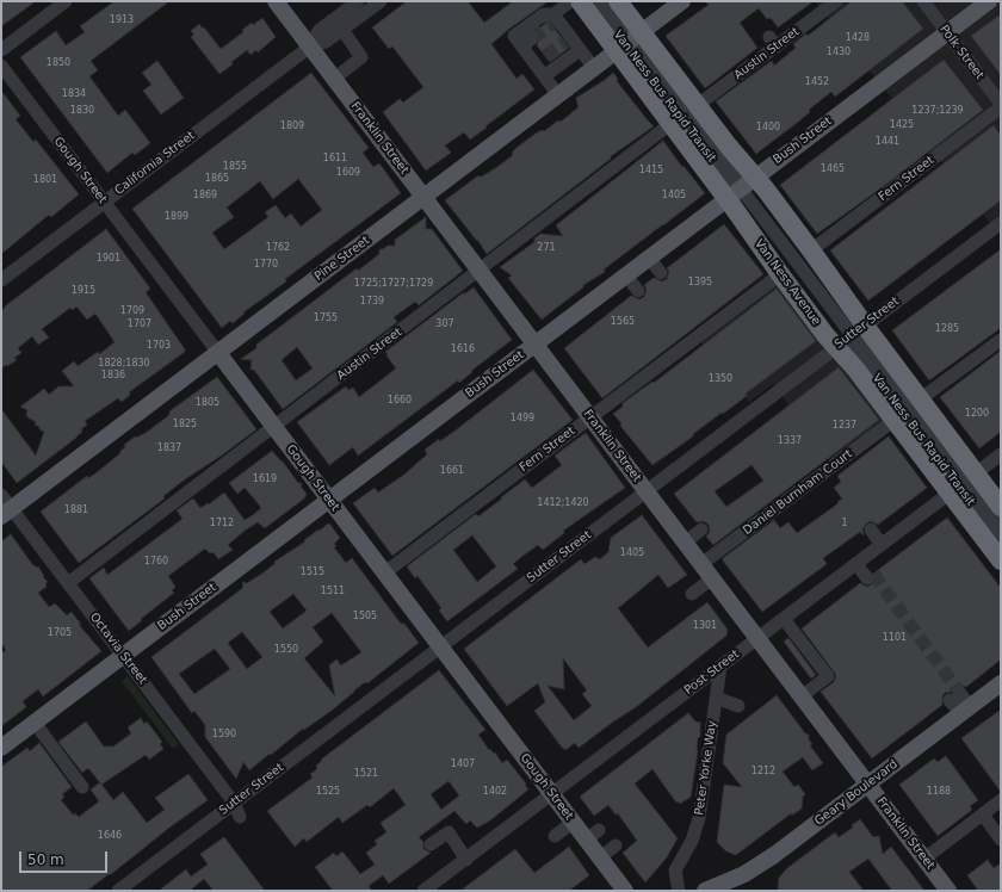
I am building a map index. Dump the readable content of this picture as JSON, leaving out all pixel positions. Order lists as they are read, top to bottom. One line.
{"streets":{"highway":["Van Ness Avenue"],"main road":["Franklin Street","Bush Street","Gough Street","Pine Street","Geary Boulevard"],"street":["Polk Street","Austin Street","Van Ness Bus Rapid Transit","California Street","Fern Street","Sutter Street","Daniel Burnham Court","Octavia Street","Post Street","Peter Yorke Way"]},"crossings":[["Polk Street","Bush Street"],["Polk Street","Fern Street"],["Austin Street","Franklin Street"],["Austin Street","Gough Street"],["Austin Street","Van Ness Avenue"],["Austin Street","Octavia Street"],["Van Ness Bus Rapid Transit","Bush Street"],["Van Ness Bus Rapid Transit","Pine Street"],["Van Ness Bus Rapid Transit","Van Ness Avenue"],["Van Ness Bus Rapid Transit","Sutter Street"],["Van Ness Bus Rapid Transit","Post Street"],["Franklin Street","Bush Street"],["Franklin Street","California Street"],["Franklin Street","Fern Street"],["Franklin Street","Pine Street"],["Franklin Street","Sutter Street"],["Franklin Street","Daniel Burnham Court"],["Franklin Street","Post Street"],["Franklin Street","Geary Boulevard"],["Bush Street","Gough Street"],["Bush Street","Van Ness Avenue"],["Bush Street","Octavia Street"],["California Street","Gough Street"],["Gough Street","Fern Street"],["Gough Street","Pine Street"],["Gough Street","Sutter Street"],["Gough Street","Post Street"],["Fern Street","Van Ness Avenue"],["Pine Street","Van Ness Avenue"],["Pine Street","Octavia Street"],["Van Ness Avenue","Sutter Street"],["Van Ness Avenue","Daniel Burnham Court"],["Van Ness Avenue","Post Street"],["Sutter Street","Octavia Street"],["Post Street","Peter Yorke Way"]],"house_numbers":["1913","1428","1430","1850","1452","1834","1830","1237;1239","1425","1809","1400","1441","1611","1855","1465","1415","1609","1865","1801","1869","1405","1899","1762","271","1901","1770","1395","1725;1727;1729","1915","1739","1709","1755","1565","1707","307","1285","1703","1616","1828;1830","1836","1350","1660","1805","1200","1499","1825","1237","1337","1837","1661","1619","1412;1420","1881","1712","1","1405","1760","1515","1511","1505","1301","1705","1101","1550","1590","1407","1212","1521","1525","1402","1188","1646"],"scale_bar":"50 m"}
